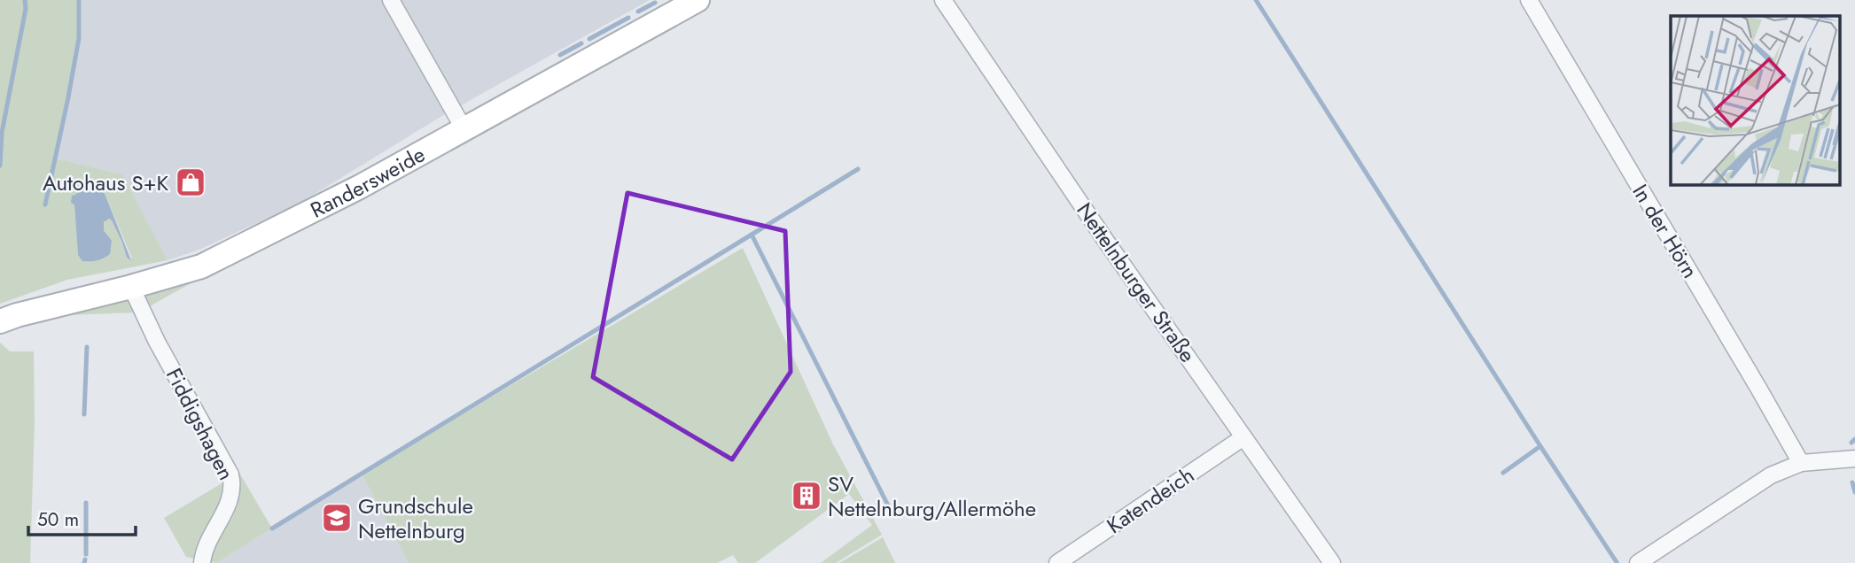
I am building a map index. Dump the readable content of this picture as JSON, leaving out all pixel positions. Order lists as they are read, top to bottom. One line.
{"streets":{"street":["Randersweide","In der Hörn","Nettelnburger Straße","Fiddigshagen","Katendeich"]},"crossings":[["Randersweide","Fiddigshagen"],["Nettelnburger Straße","Katendeich"]],"places":{"shop":["Autohaus S+K"],"building":["SV Nettelnburg/Allermöhe"],"school or university":["Grundschule Nettelnburg"]},"scale_bar":"50 m"}
